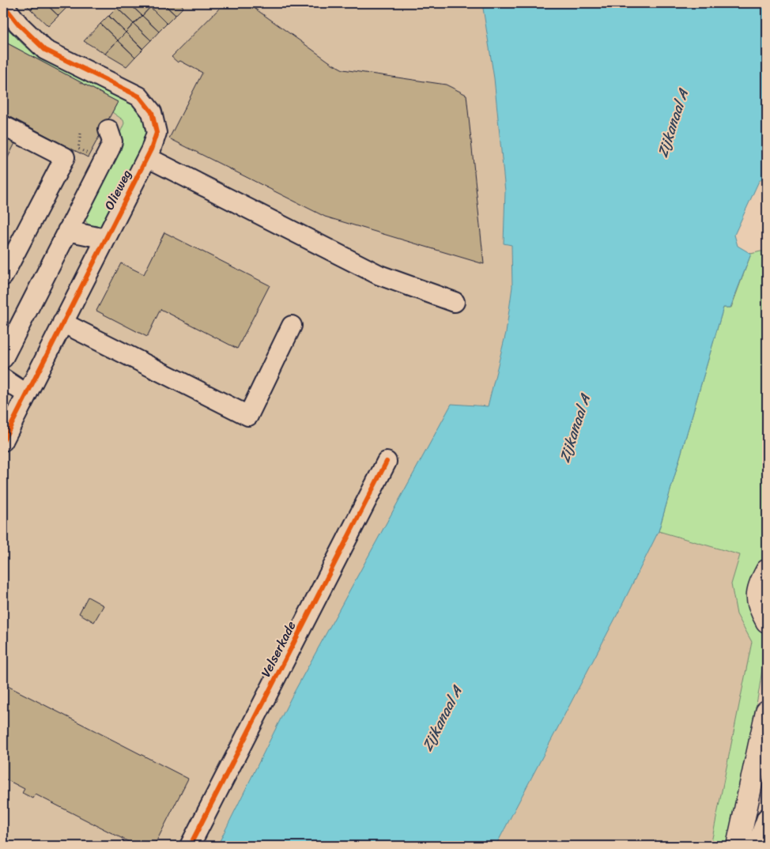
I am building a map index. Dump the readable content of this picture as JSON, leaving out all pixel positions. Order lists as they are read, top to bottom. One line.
{"streets":{"street":["Olieweg","Velserkade"]},"water":["Zijkanaal A"]}
